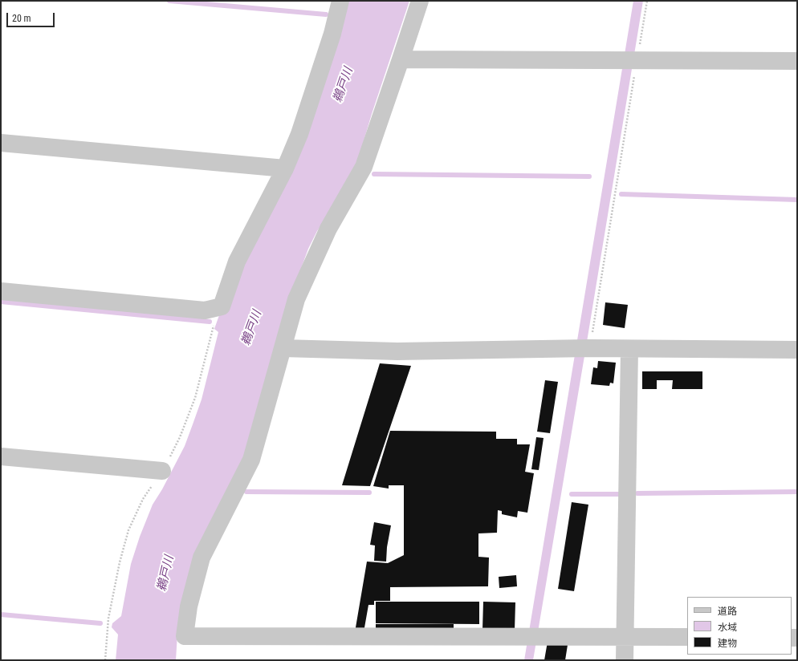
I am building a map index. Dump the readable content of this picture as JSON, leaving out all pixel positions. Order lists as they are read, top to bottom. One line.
{"water":["鵜戸川"],"legend":["道路","水域","建物"],"scale_bar":"20 m"}
